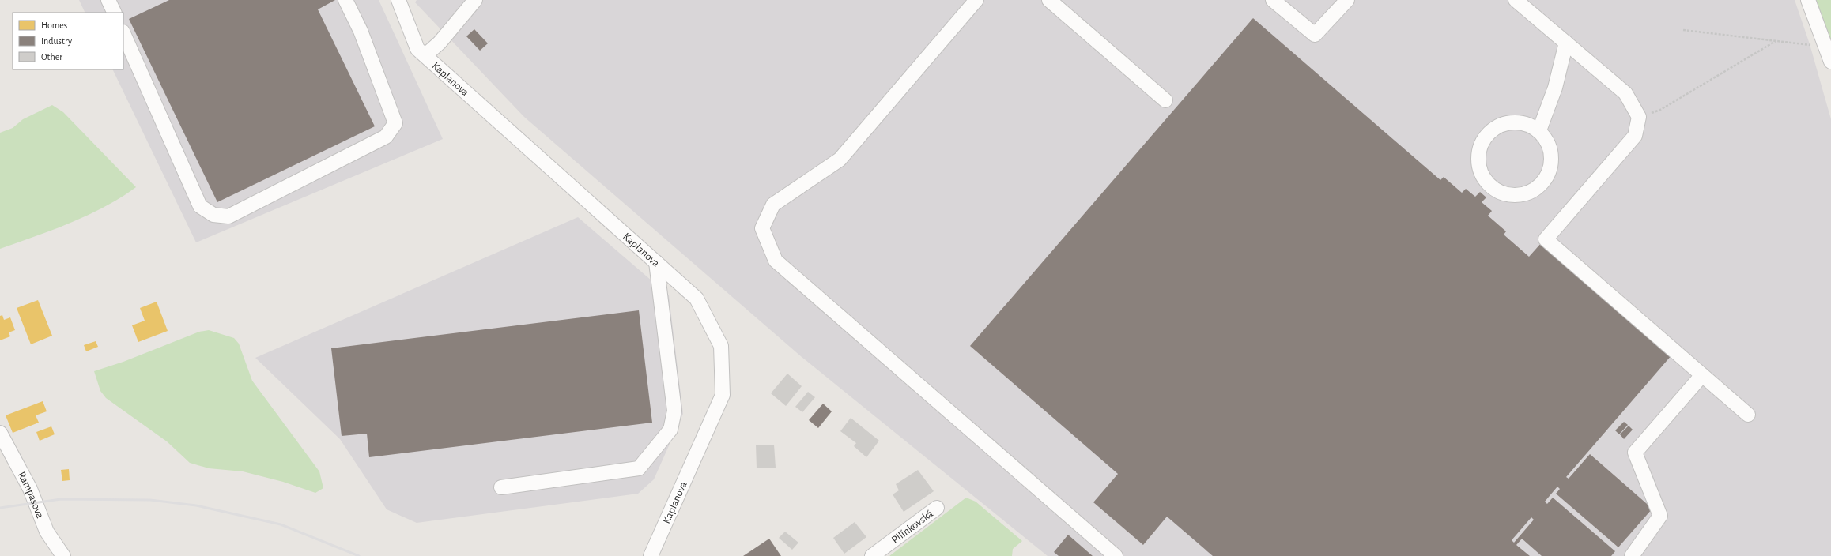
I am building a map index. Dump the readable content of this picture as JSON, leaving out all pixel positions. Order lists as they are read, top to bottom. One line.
{"streets":{"street":["Kaplanova","Rampasova","Pilínkovská"]},"legend":["Homes","Industry","Other"]}
